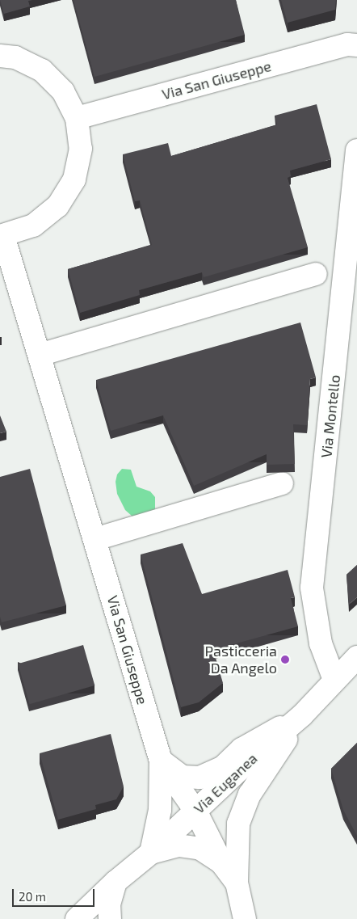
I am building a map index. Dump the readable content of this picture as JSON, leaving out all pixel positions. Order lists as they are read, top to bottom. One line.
{"streets":{"street":["Via San Giuseppe","Via Montello","Via Euganea"]},"crossings":[["Via San Giuseppe","Via Euganea"],["Via Montello","Via Euganea"]],"places":["Pasticceria Da Angelo"],"scale_bar":"20 m"}
